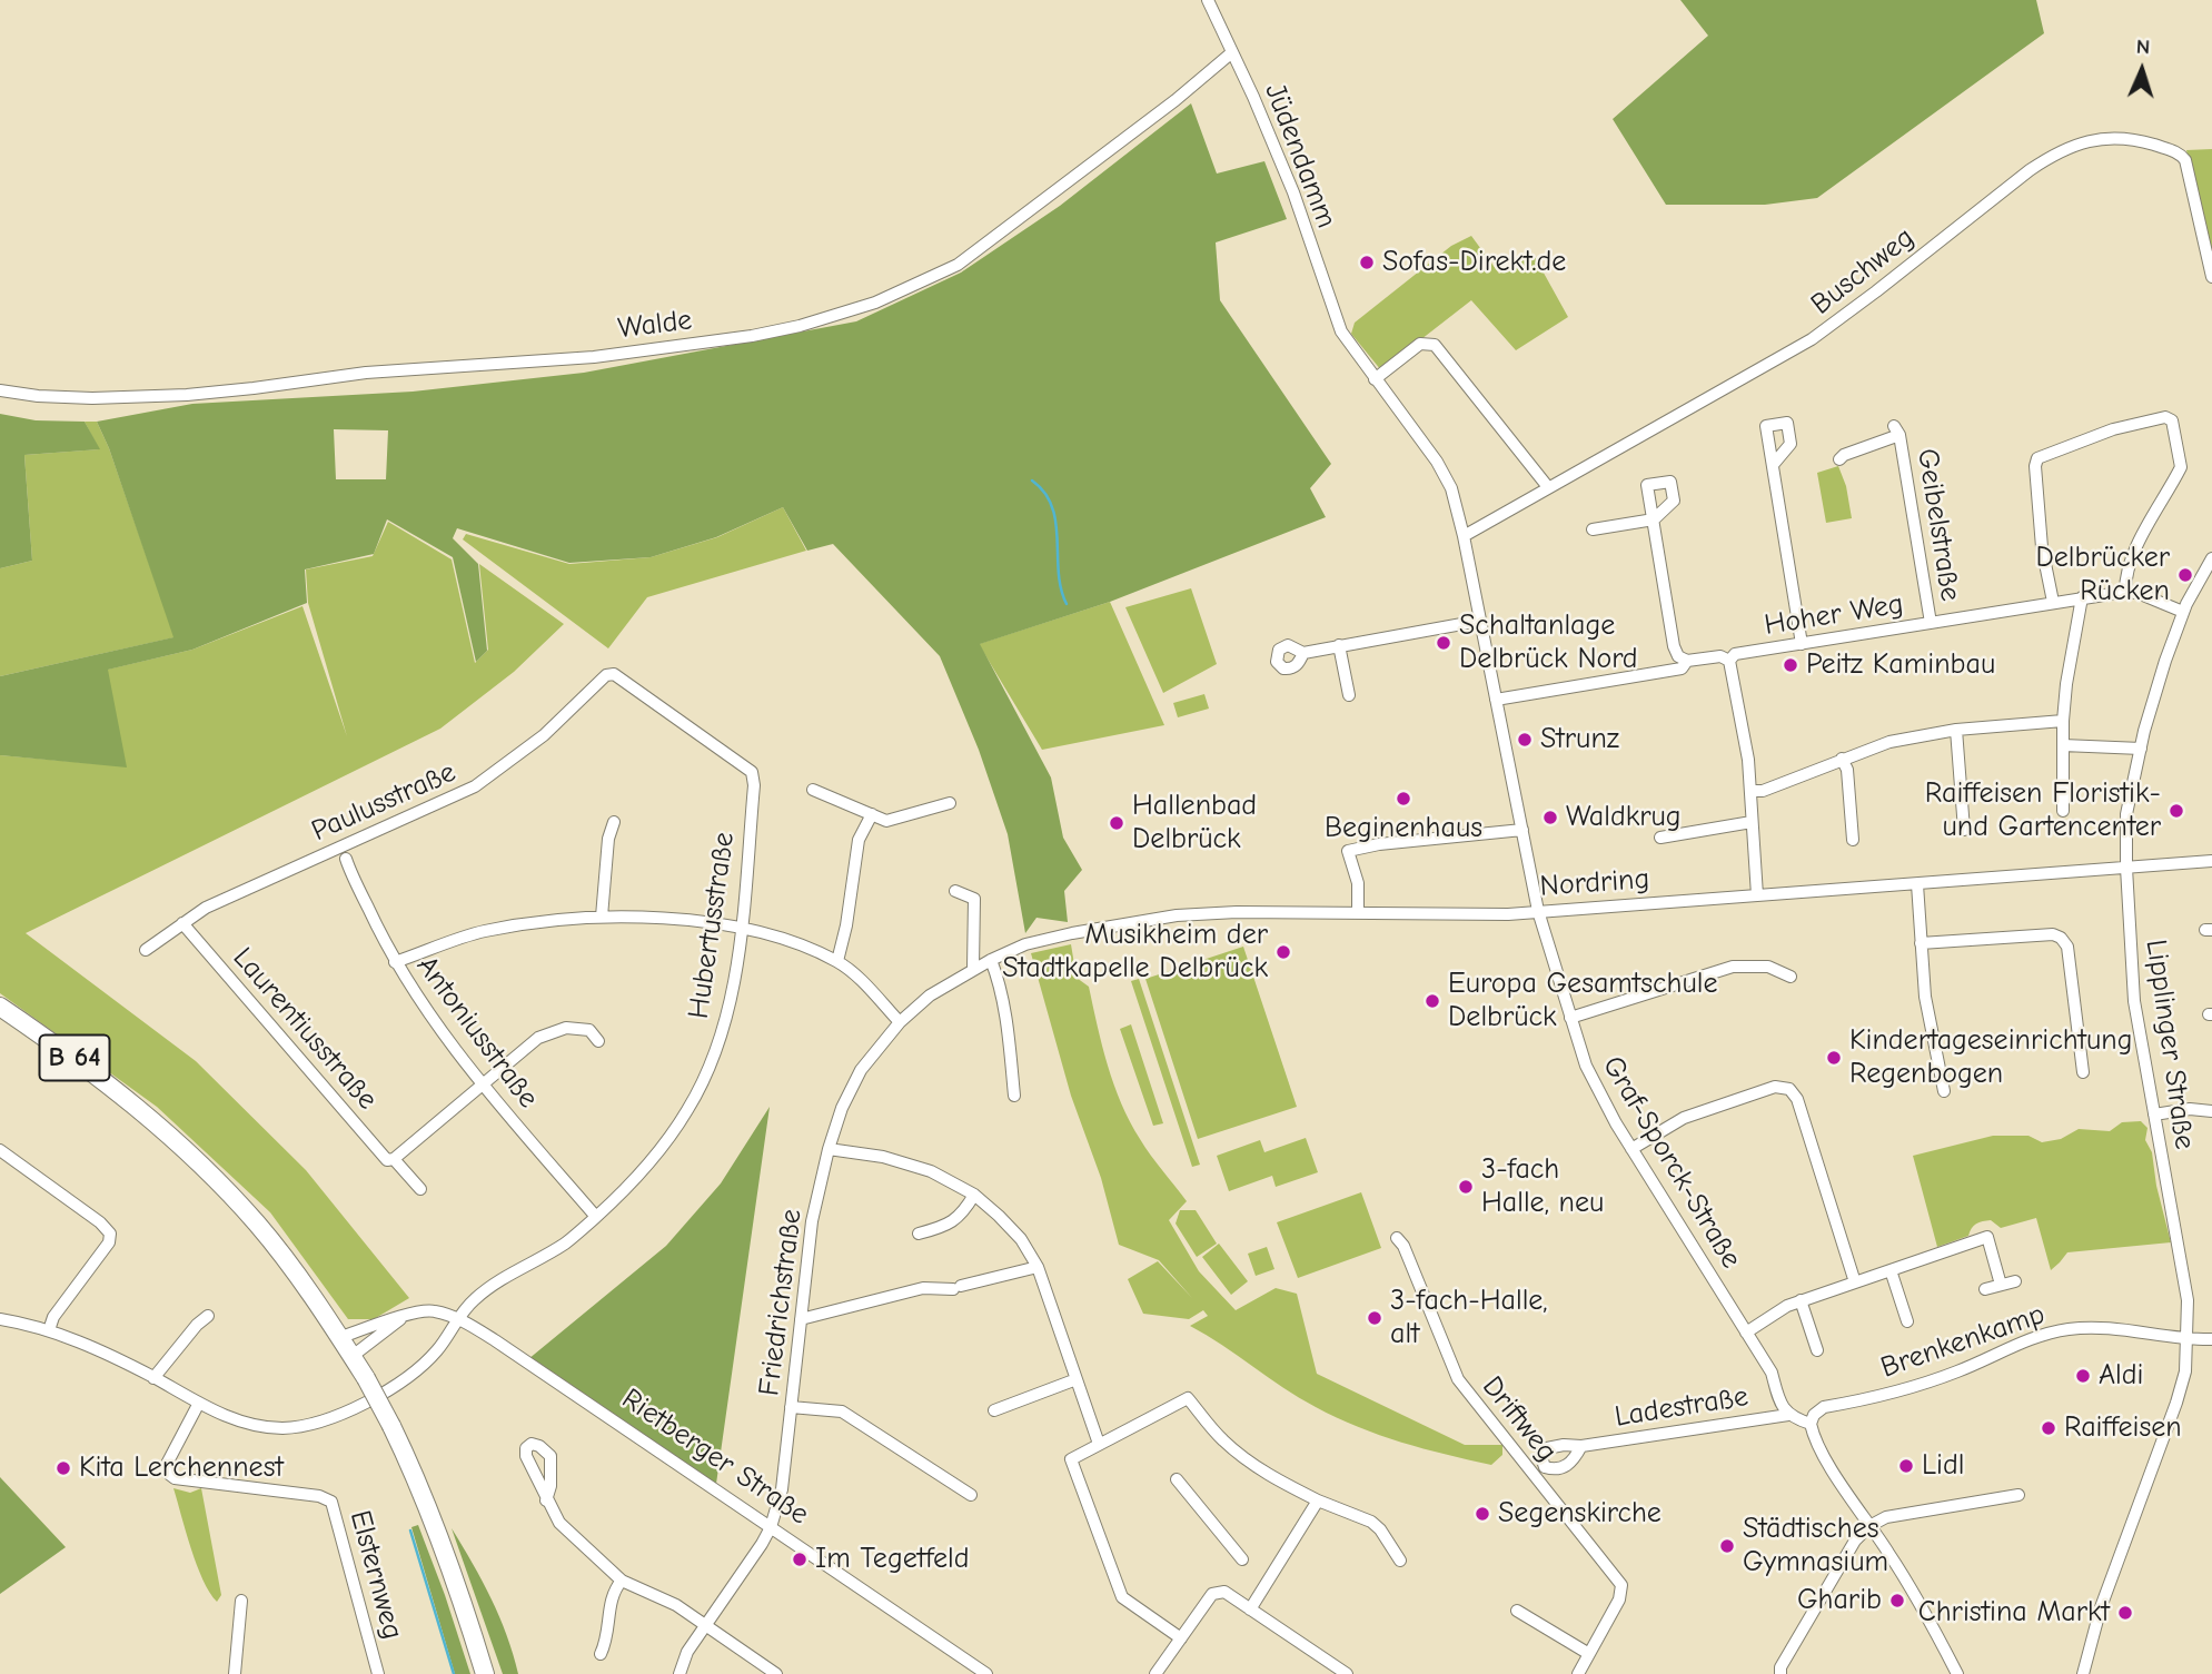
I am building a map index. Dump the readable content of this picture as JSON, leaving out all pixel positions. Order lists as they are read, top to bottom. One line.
{"streets":{"main road":["B 64"],"street":["Jüdendamm","Buschweg","Walde","Geibelstraße","Hoher Weg","Paulusstraße","Nordring","Hubertusstraße","Laurentiusstraße","Antoniusstraße","Lipplinger Straße","Graf-Sporck-Straße","Friedrichstraße","Brenkenkamp","Ladestraße","Driftweg","Rietberger Straße","Elsternweg"]},"crossings":[["Jüdendamm","Walde"],["Jüdendamm","Graf-Sporck-Straße"],["Buschweg","Graf-Sporck-Straße"],["Geibelstraße","Hoher Weg"],["Hoher Weg","Lipplinger Straße"],["Hoher Weg","Graf-Sporck-Straße"],["Paulusstraße","Hubertusstraße"],["Paulusstraße","Laurentiusstraße"],["Nordring","Lipplinger Straße"],["Nordring","Graf-Sporck-Straße"],["Hubertusstraße","Antoniusstraße"],["Hubertusstraße","Rietberger Straße"],["Hubertusstraße","Elsternweg"],["Lipplinger Straße","Brenkenkamp"],["B 64","Rietberger Straße"],["Graf-Sporck-Straße","Ladestraße"],["Friedrichstraße","Rietberger Straße"],["Ladestraße","Driftweg"]],"places":["Sofas-Direkt.de","Delbrücker Rücken","Schaltanlage Delbrück Nord","Peitz Kaminbau","Strunz","Beginenhaus","Raiffeisen Floristik- und Gartencenter","Waldkrug","Hallenbad Delbrück","Musikheim der Stadtkapelle Delbrück","Europa Gesamtschule Delbrück","Kindertageseinrichtung Regenbogen","3-fach Halle, neu","3-fach-Halle, alt","Aldi","Raiffeisen","Lidl","Kita Lerchennest","Segenskirche","Städtisches Gymnasium","Im Tegetfeld","Gharib","Christina Markt"],"north":"top"}
